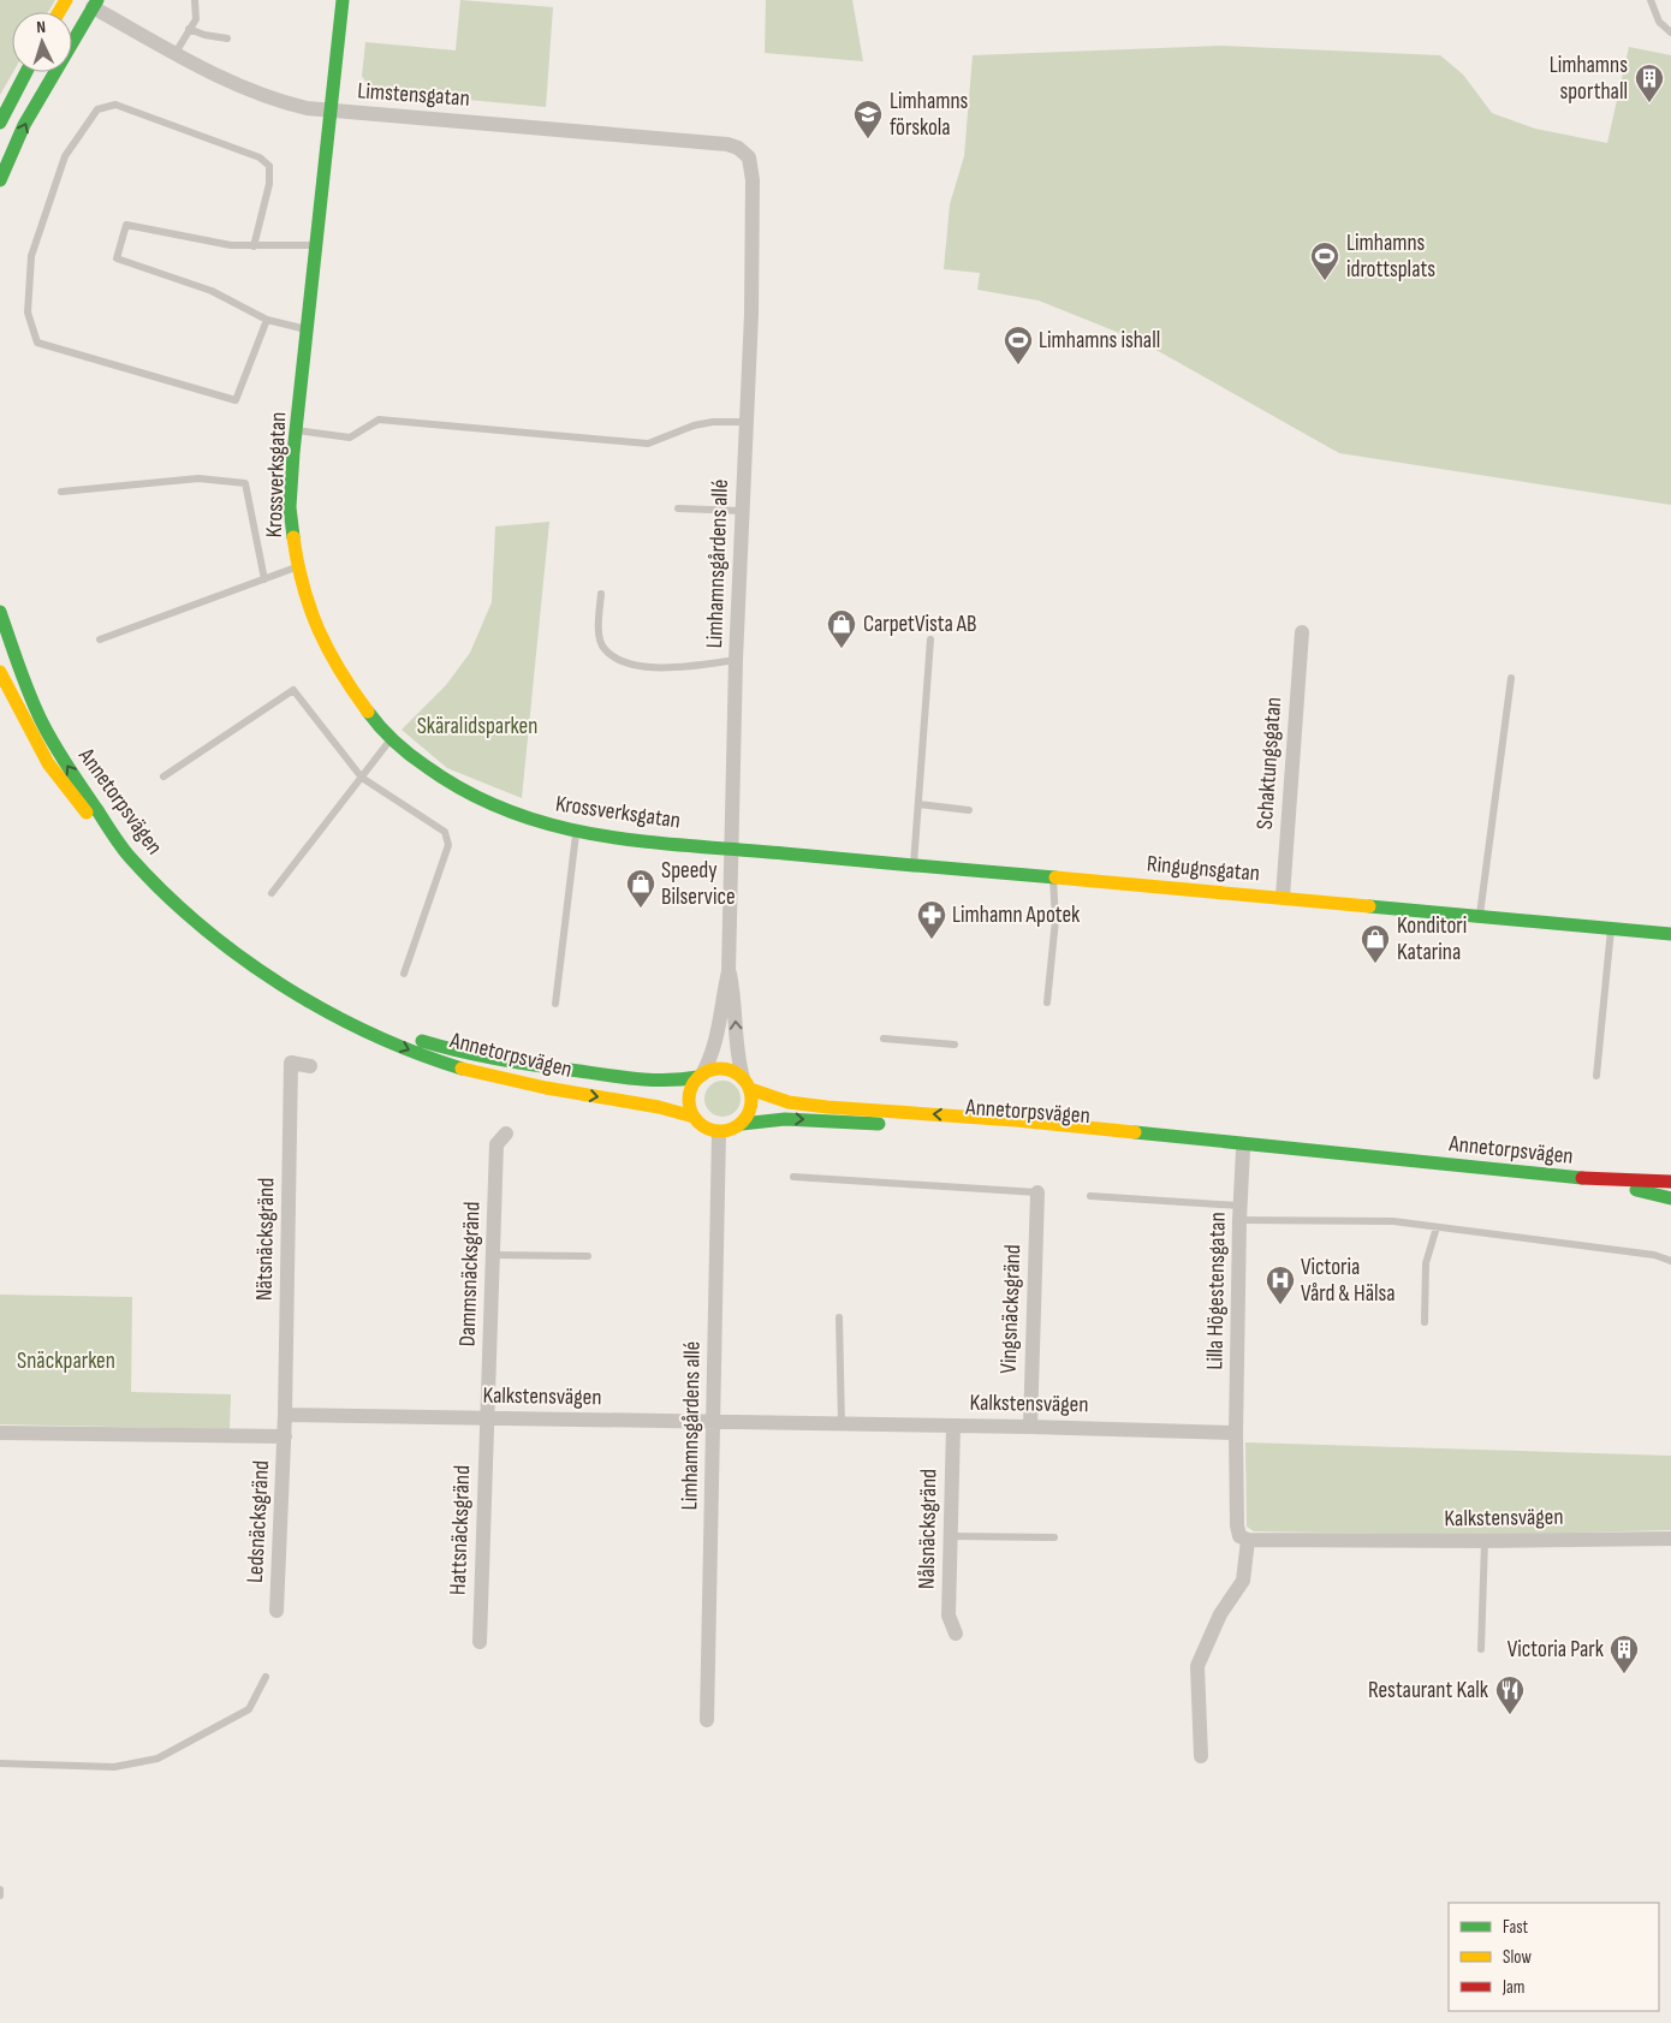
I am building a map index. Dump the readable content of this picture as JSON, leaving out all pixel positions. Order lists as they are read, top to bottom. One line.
{"streets":{"main road":["Krossverksgatan","Annetorpsvägen","Ringugnsgatan"],"street":["Limstensgatan","Limhamnsgårdens allé","Schaktungsgatan","Nätsnäcksgränd","Dammsnäcksgränd","Lilla Högestensgatan","Vingsnäcksgränd","Kalkstensvägen","Ledsnäcksgränd","Nålsnäcksgränd","Hattsnäcksgränd"]},"crossings":[["Limstensgatan","Krossverksgatan"],["Limstensgatan","Limhamnsgårdens allé"],["Krossverksgatan","Limhamnsgårdens allé"],["Krossverksgatan","Ringugnsgatan"],["Limhamnsgårdens allé","Annetorpsvägen"],["Limhamnsgårdens allé","Ringugnsgatan"],["Limhamnsgårdens allé","Kalkstensvägen"],["Schaktungsgatan","Ringugnsgatan"],["Annetorpsvägen","Lilla Högestensgatan"],["Nätsnäcksgränd","Kalkstensvägen"],["Nätsnäcksgränd","Ledsnäcksgränd"],["Dammsnäcksgränd","Kalkstensvägen"],["Dammsnäcksgränd","Hattsnäcksgränd"],["Lilla Högestensgatan","Kalkstensvägen"],["Vingsnäcksgränd","Kalkstensvägen"],["Kalkstensvägen","Nålsnäcksgränd"],["Kalkstensvägen","Hattsnäcksgränd"]],"parks":["Skäralidsparken","Snäckparken"],"places":{"building":["Limhamns sporthall","Victoria Park"],"school or university":["Limhamns förskola"],"sports":["Limhamns idrottsplats","Limhamns ishall"],"shop":["CarpetVista AB","Speedy Bilservice","Konditori Katarina"],"pharmacy":["Limhamn Apotek"],"hospital":["Victoria Vård & Hälsa"],"restaurant":["Restaurant Kalk"]},"legend":["Fast","Slow","Jam"],"north":"top"}
